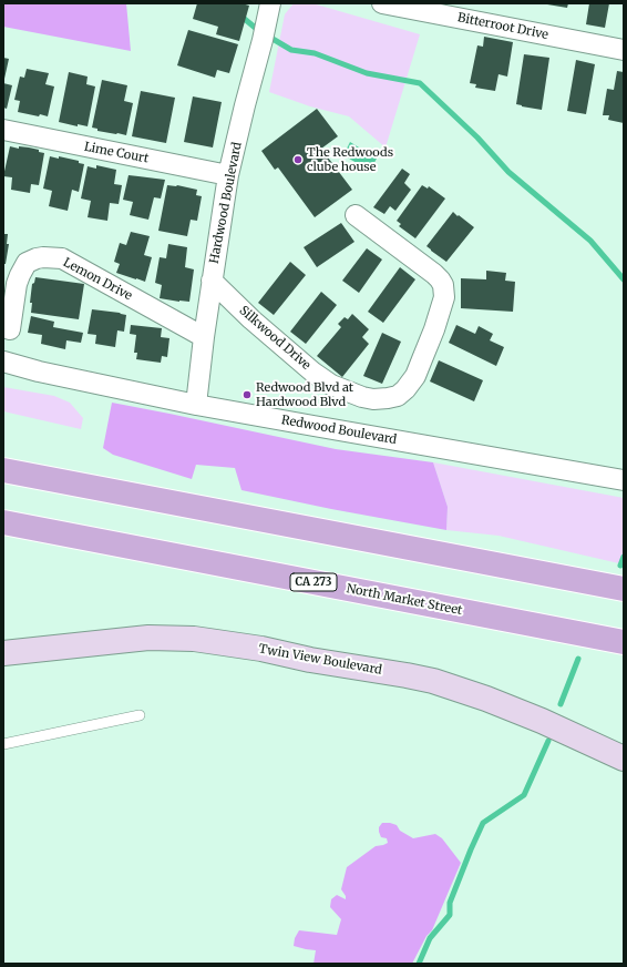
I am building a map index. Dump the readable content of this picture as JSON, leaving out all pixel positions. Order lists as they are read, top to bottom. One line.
{"streets":{"main road":["CA 273","North Market Street"],"street":["Bitterroot Drive","Lime Court","Hardwood Boulevard","Lemon Drive","Silkwood Drive","Redwood Boulevard","Twin View Boulevard"]},"crossings":[["Lime Court","Hardwood Boulevard"],["Hardwood Boulevard","Lemon Drive"],["Hardwood Boulevard","Silkwood Drive"],["Hardwood Boulevard","Redwood Boulevard"]],"places":["The Redwoods clube house","Redwood Blvd at Hardwood Blvd"]}
